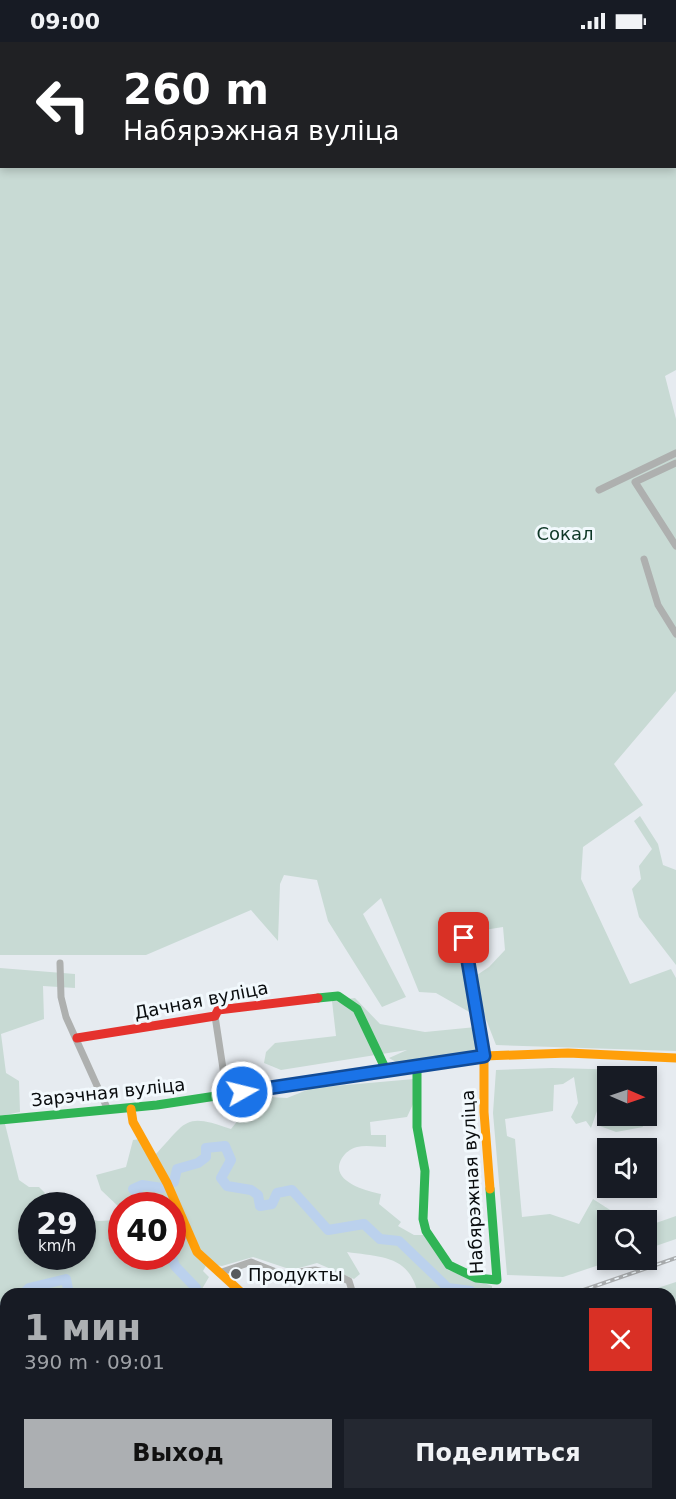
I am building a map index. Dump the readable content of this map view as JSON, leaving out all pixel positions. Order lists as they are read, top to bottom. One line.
{"streets":{"street":["Дачная вуліца","Зарэчная вуліца","Набярэжная вуліца"]},"crossings":[["Дачная вуліца","Зарэчная вуліца"],["Зарэчная вуліца","Набярэжная вуліца"]],"parks":["Сокал"],"places":["Продукты"],"north":"right","page":{"status":"09:00","turn":["260 m","Набярэжная вуліца"],"speed":"29 km/h","limit":"40","heading":["1 мин","390 m · 09:01"],"buttons":["Выход","Поделиться"]}}
